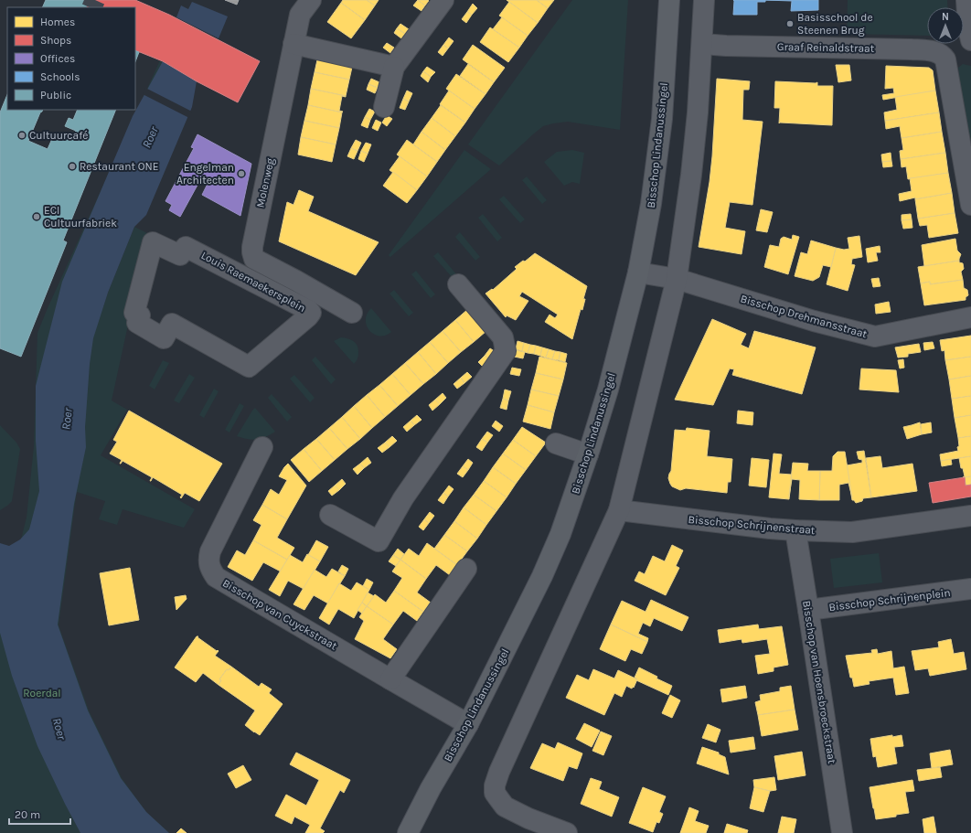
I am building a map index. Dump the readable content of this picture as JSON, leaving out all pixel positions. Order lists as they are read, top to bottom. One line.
{"streets":{"main road":["Bisschop Lindanussingel"],"street":["Graaf Reinaldstraat","Molenweg","Louis Raemaekersplein","Bisschop Drehmansstraat","Bisschop Schrijnenstraat","Bisschop Schrijnenplein","Bisschop van Cuyckstraat","Bisschop van Hoensbroeckstraat"]},"crossings":[["Bisschop Lindanussingel","Bisschop Drehmansstraat"],["Bisschop Lindanussingel","Bisschop van Cuyckstraat"],["Bisschop Schrijnenstraat","Bisschop van Hoensbroeckstraat"],["Bisschop Schrijnenplein","Bisschop van Hoensbroeckstraat"]],"water":["Roer"],"parks":["Roerdal"],"places":["Basisschool de Steenen Brug","Cultuurcafé","Restaurant ONE","Engelman Architecten","ECI Cultuurfabriek"],"legend":["Homes","Shops","Offices","Schools","Public"],"scale_bar":"20 m","north":"top"}
